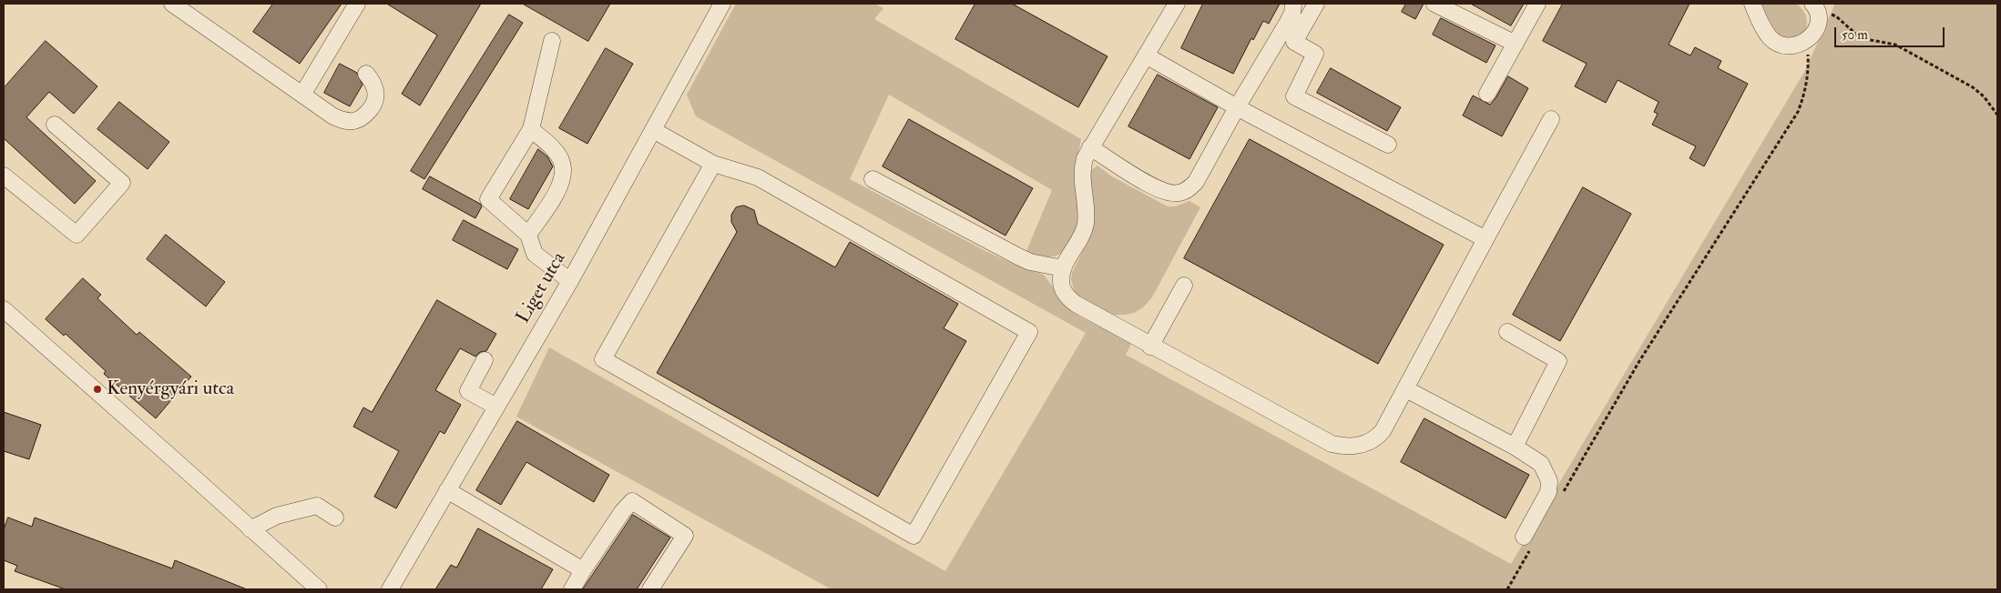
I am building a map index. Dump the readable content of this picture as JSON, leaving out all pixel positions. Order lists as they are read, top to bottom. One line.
{"streets":{"street":["Liget utca"]},"places":["Kenyérgyári utca"],"scale_bar":"50 m"}
